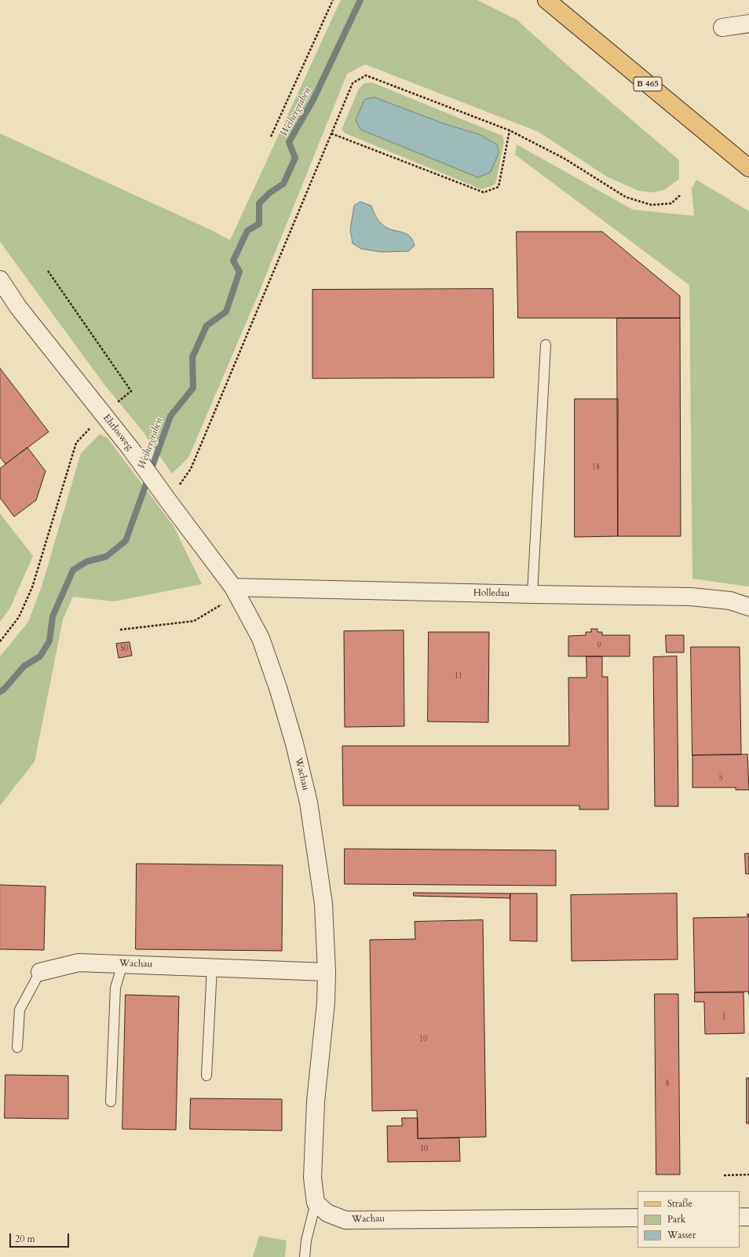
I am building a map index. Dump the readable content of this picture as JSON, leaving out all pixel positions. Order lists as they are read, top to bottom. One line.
{"streets":{"main road":["B 465"],"street":["Ehrlosweg","Holledau","Wachau"]},"crossings":[["Ehrlosweg","Holledau"],["Ehrlosweg","Wachau"],["Holledau","Wachau"]],"water":["Weihergraben"],"house_numbers":["18","9","50","11","5","1","10","8","10"],"legend":["Straße","Park","Wasser"],"scale_bar":"20 m"}
